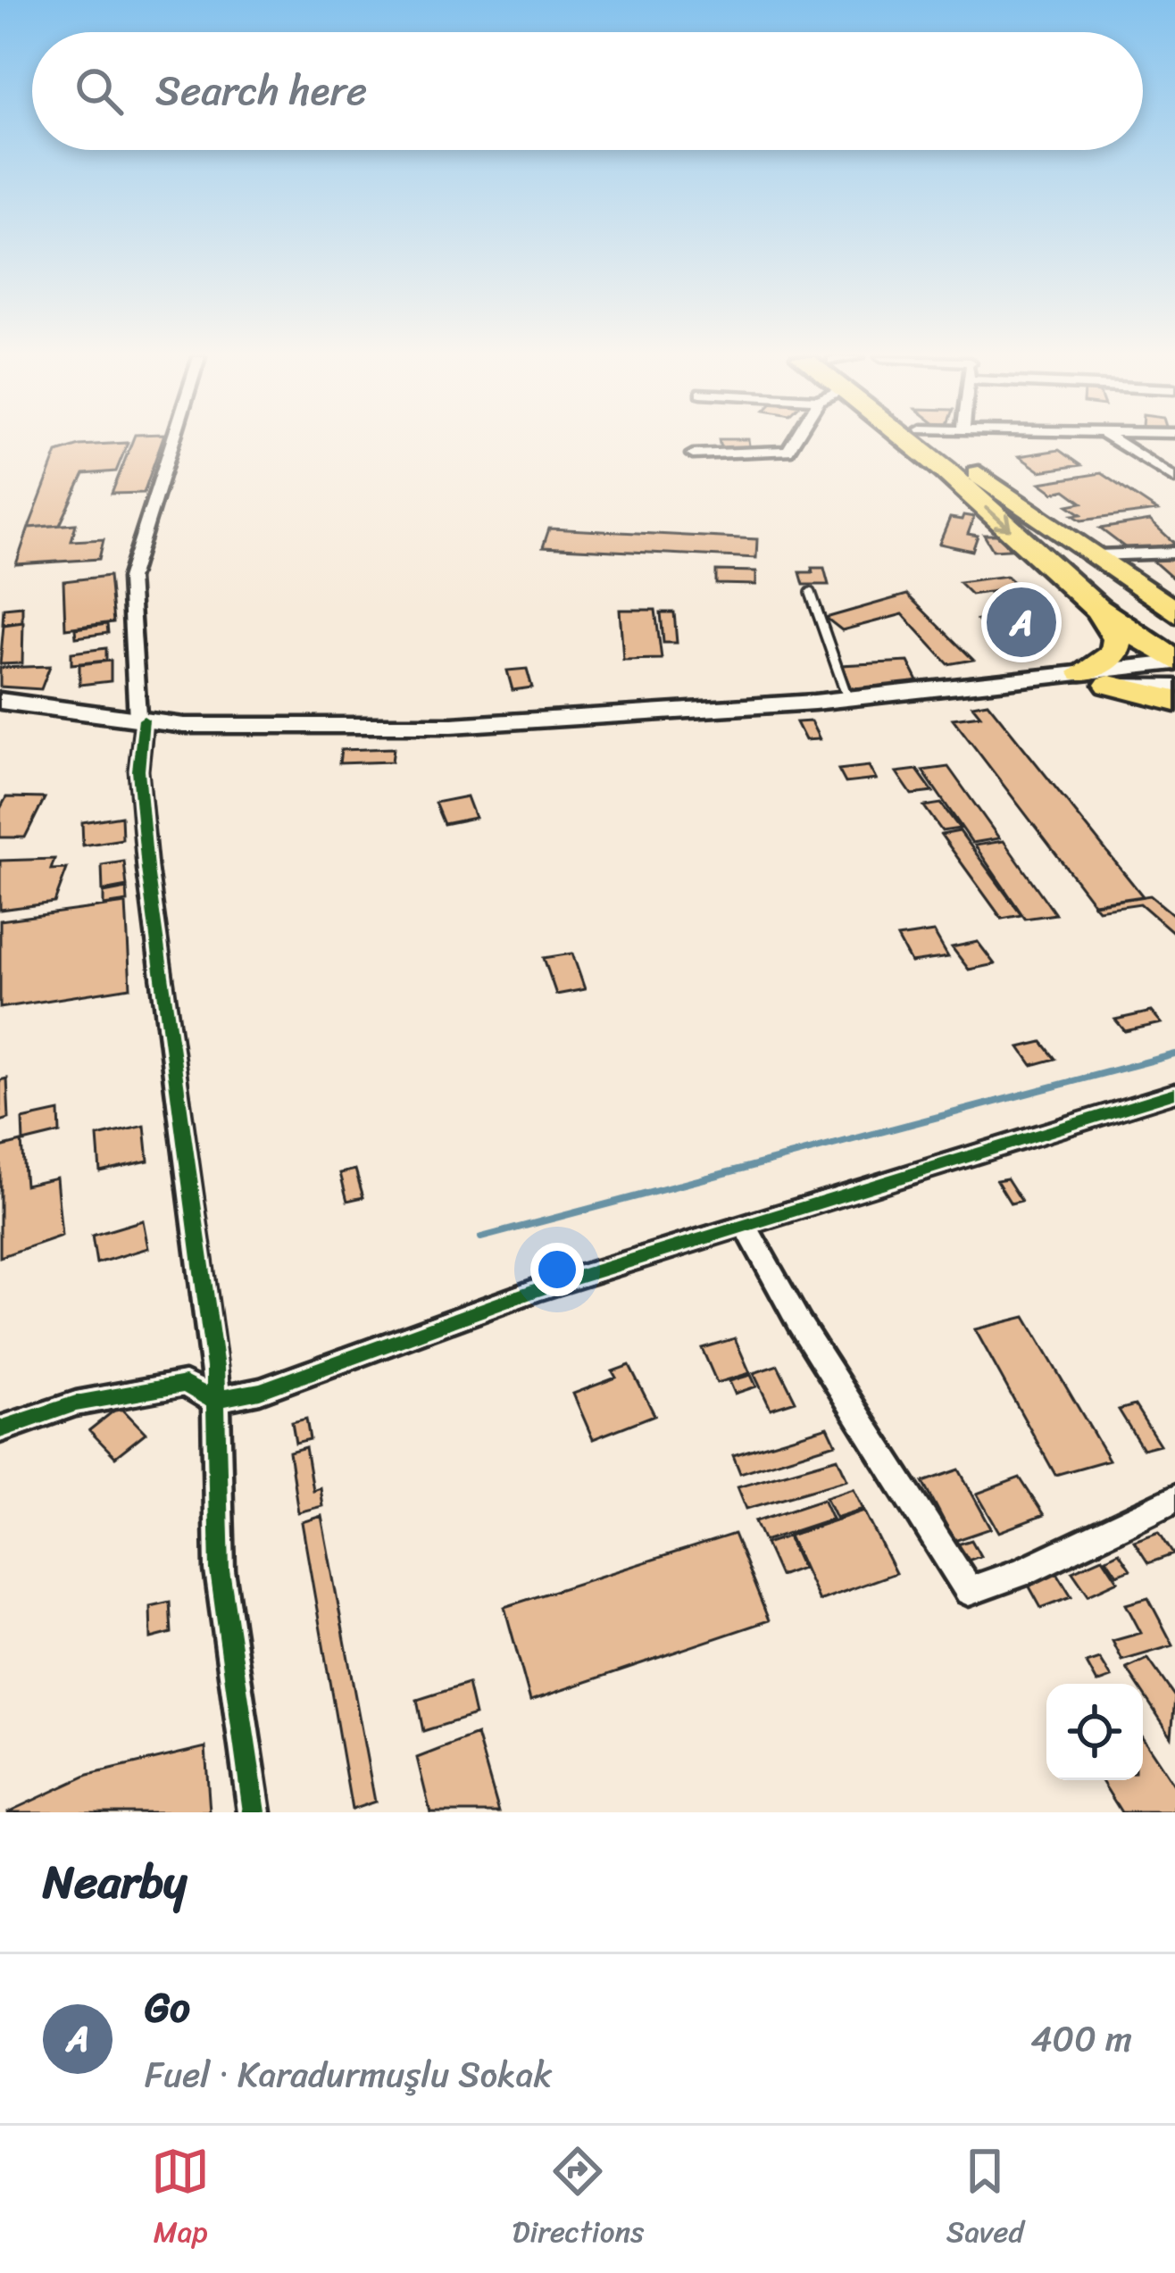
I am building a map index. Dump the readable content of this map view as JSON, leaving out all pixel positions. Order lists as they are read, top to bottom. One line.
{"page":{"search":"Search here","pins":"A","heading":"Nearby","list":[{"mark":"A","name":"Go","note":"Fuel · Karadurmuşlu Sokak","value":"400 m"}],"nav":["Map","Directions","Saved"]}}
